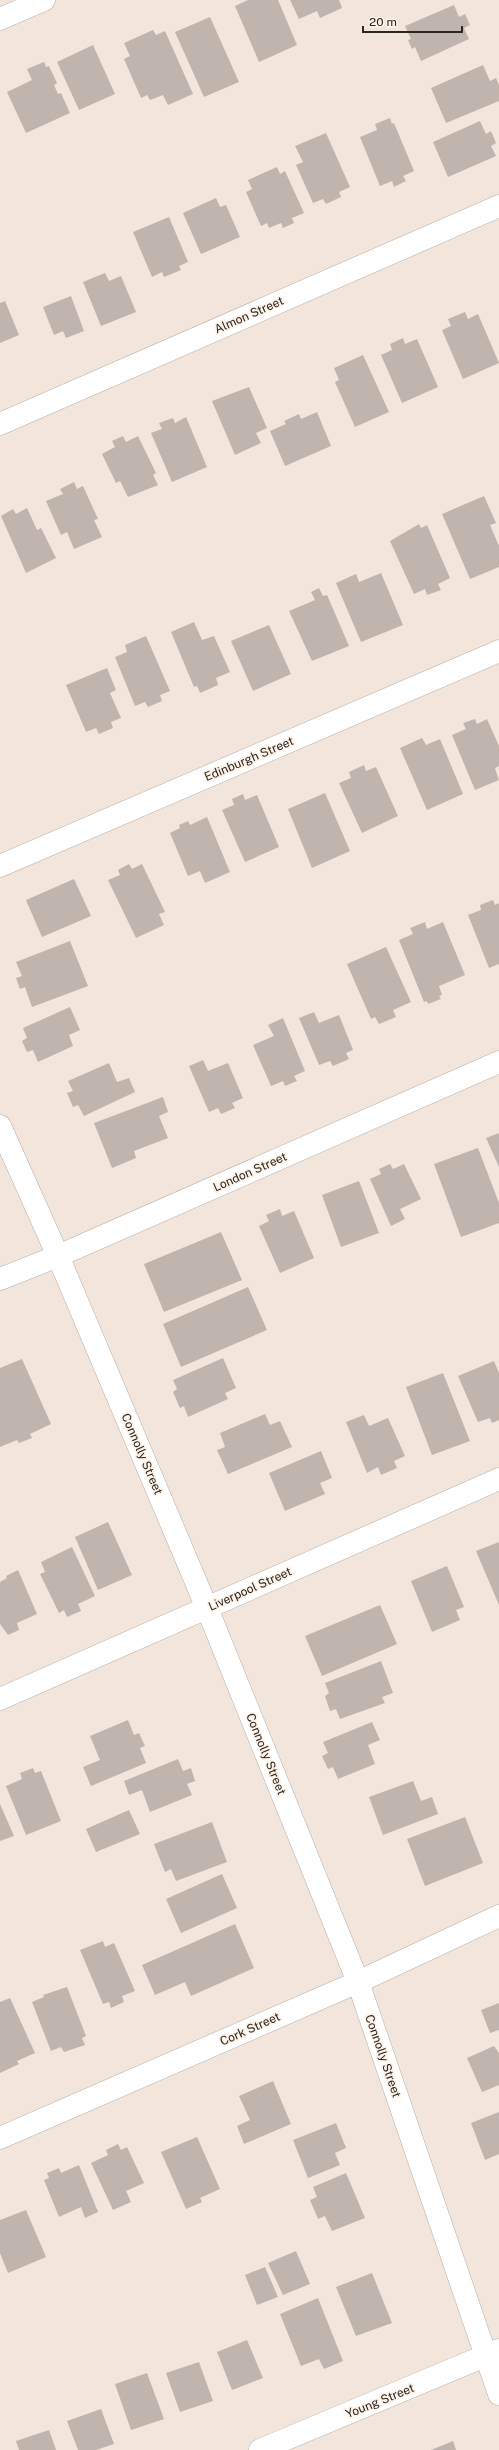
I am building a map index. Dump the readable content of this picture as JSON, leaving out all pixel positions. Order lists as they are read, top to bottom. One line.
{"streets":{"street":["Almon Street","Edinburgh Street","London Street","Connolly Street","Liverpool Street","Cork Street","Young Street"]},"crossings":[["London Street","Connolly Street"],["Connolly Street","Liverpool Street"],["Connolly Street","Cork Street"],["Connolly Street","Young Street"]],"scale_bar":"20 m"}
